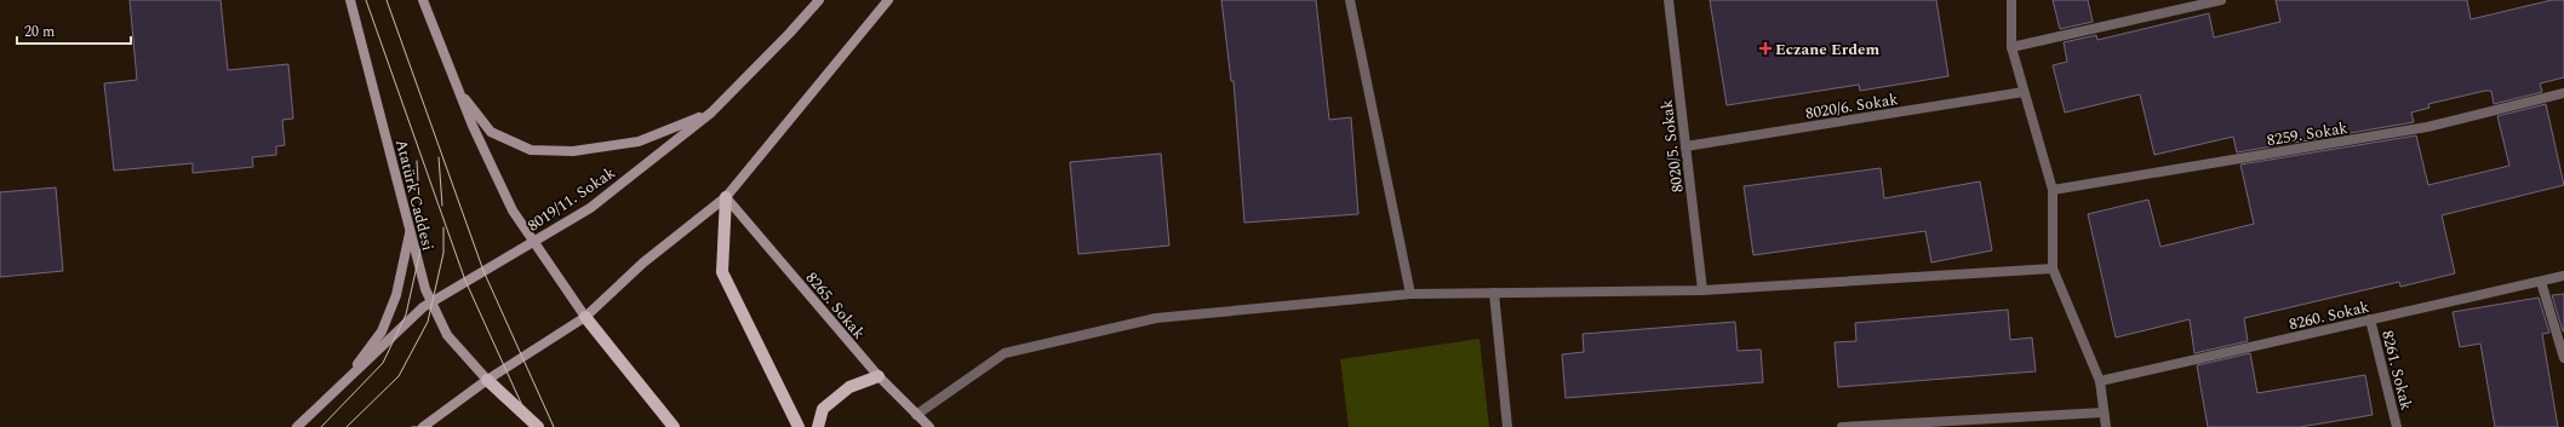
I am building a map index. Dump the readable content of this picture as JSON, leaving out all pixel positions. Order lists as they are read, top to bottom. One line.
{"streets":{"street":["8020/6. Sokak","8259. Sokak","8020/5. Sokak","Atatürk Caddesi","8019/11. Sokak","8265. Sokak","8260. Sokak","8261. Sokak"]},"crossings":[["8020/6. Sokak","8020/5. Sokak"],["Atatürk Caddesi","8019/11. Sokak"],["8260. Sokak","8261. Sokak"]],"places":{"health":["Eczane Erdem"]},"scale_bar":"20 m"}
